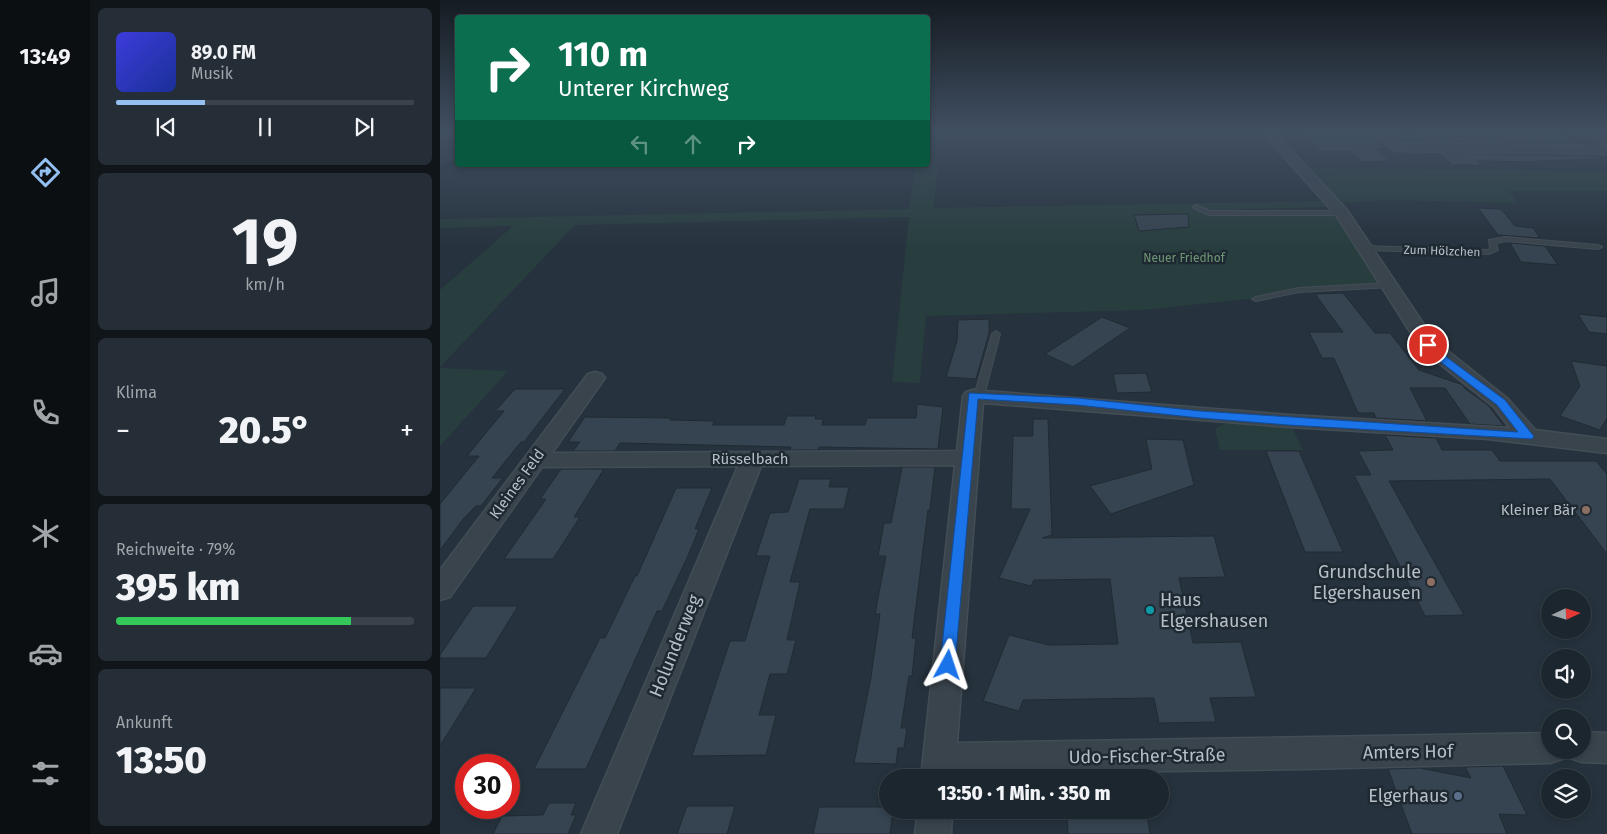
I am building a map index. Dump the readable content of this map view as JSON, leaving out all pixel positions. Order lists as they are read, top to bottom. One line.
{"streets":{"street":["Rüsselbach","Kleines Feld","Holunderweg","Amters Hof","Udo-Fischer-Straße"],"lane":["Zum Hölzchen"]},"crossings":[["Rüsselbach","Kleines Feld"],["Rüsselbach","Holunderweg"],["Amters Hof","Udo-Fischer-Straße"]],"parks":["Neuer Friedhof"],"places":["Kleiner Bär","Grundschule Elgershausen","Haus Elgershausen","Elgerhaus"],"north":"right","page":{"tabs":"13:49","turn":["110 m","Unterer Kirchweg"],"song":["89.0 FM","Musik"],"tile":[["19","km/h"],"Klima",["Reichweite · 79%","395 km"],["Ankunft","13:50"]],"heat":["−","20.5°","+"],"limit":"30","trip":"13:50 · 1 Min. · 350 m"}}
